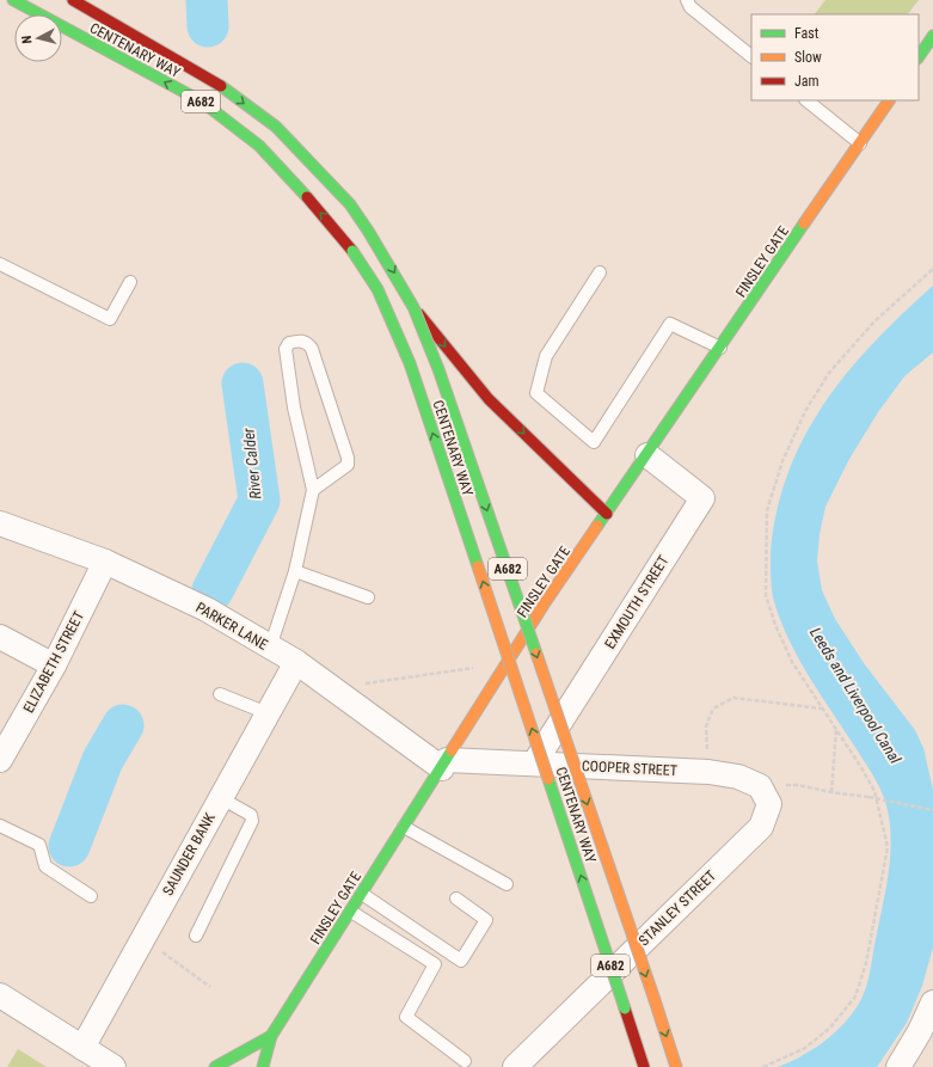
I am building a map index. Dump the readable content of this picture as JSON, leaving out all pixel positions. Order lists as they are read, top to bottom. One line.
{"streets":{"main road":["CENTENARY WAY","A682","FINSLEY GATE"],"street":["EXMOUTH STREET","PARKER LANE","ELIZABETH STREET","COOPER STREET","SAUNDER BANK","STANLEY STREET"]},"crossings":[["CENTENARY WAY","A682"],["A682","FINSLEY GATE"],["FINSLEY GATE","EXMOUTH STREET"],["FINSLEY GATE","PARKER LANE"],["FINSLEY GATE","COOPER STREET"],["EXMOUTH STREET","COOPER STREET"],["PARKER LANE","ELIZABETH STREET"],["PARKER LANE","COOPER STREET"],["PARKER LANE","SAUNDER BANK"],["COOPER STREET","STANLEY STREET"]],"water":["River Calder","Leeds and Liverpool Canal"],"legend":["Fast","Slow","Jam"],"north":"left"}
